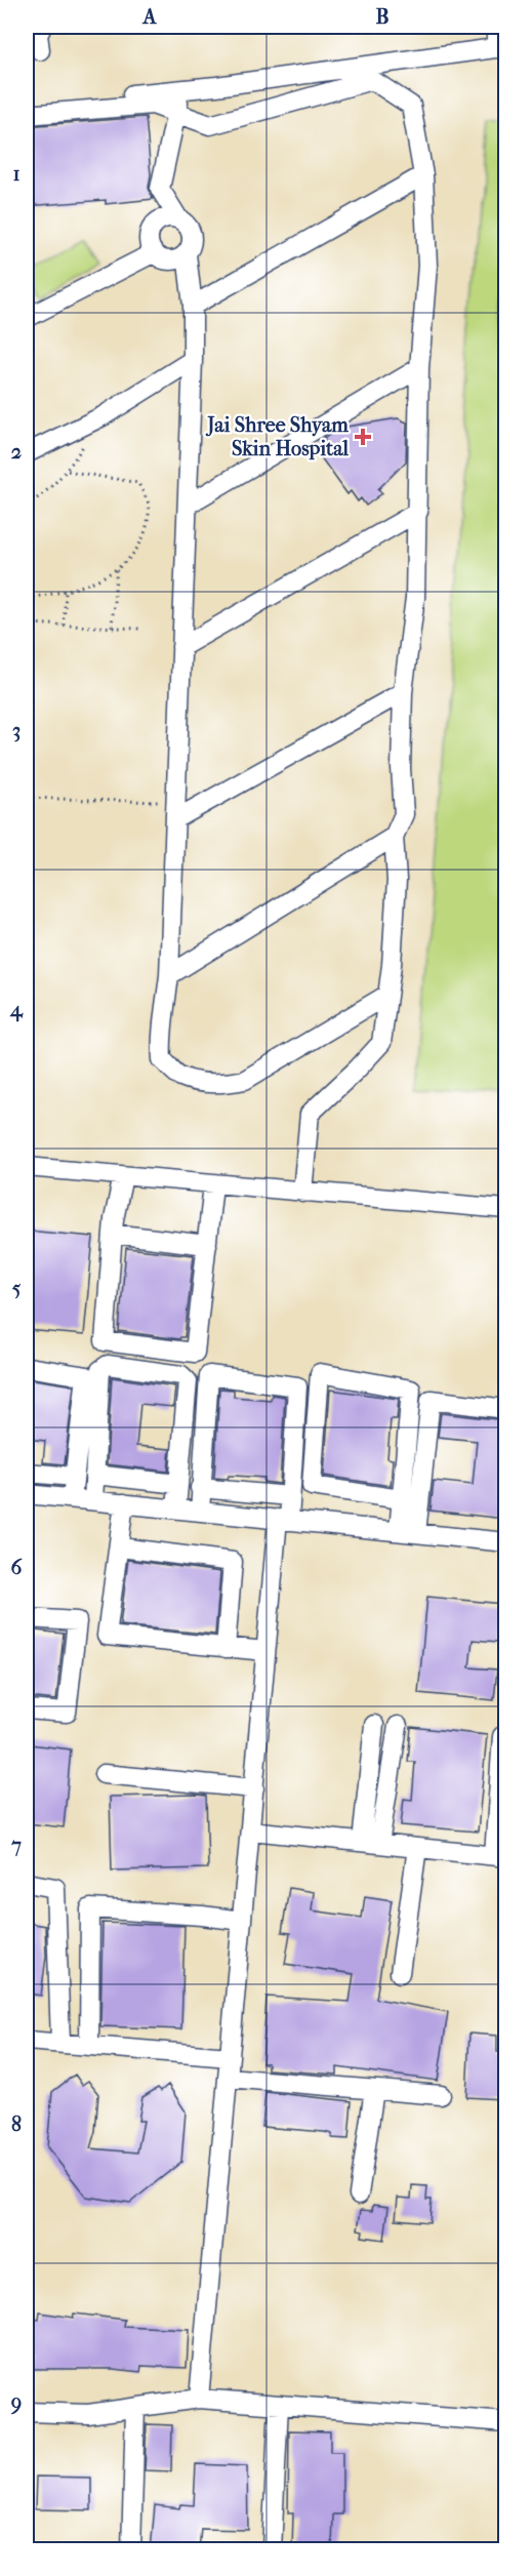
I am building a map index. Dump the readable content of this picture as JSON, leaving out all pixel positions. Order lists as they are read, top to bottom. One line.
{"places":{"health":["Jai Shree Shyam Skin Hospital"]},"grid":{"columns":["A","B"],"rows":["1","2","3","4","5","6","7","8","9"]}}
